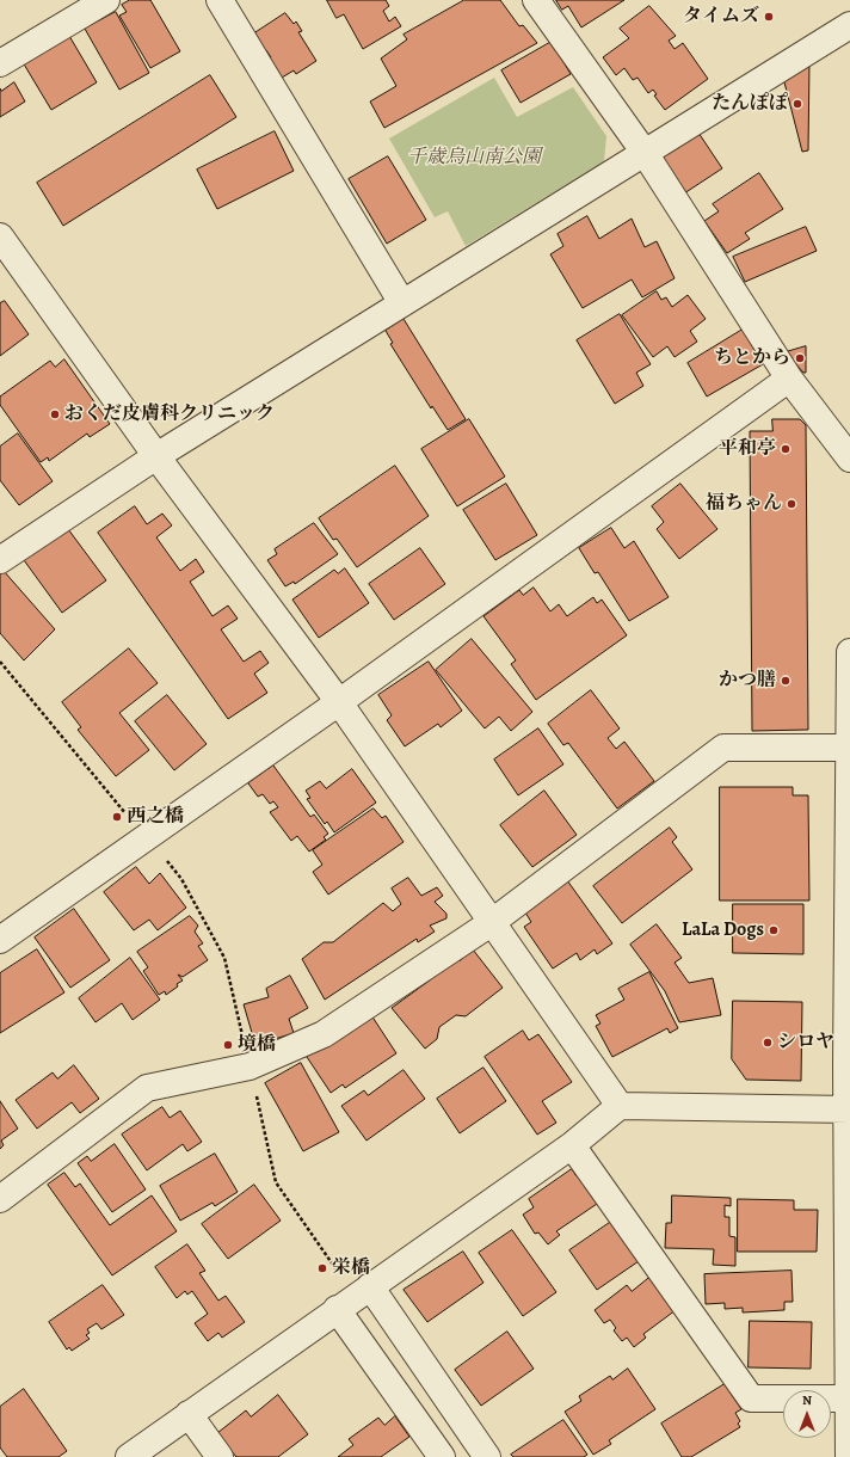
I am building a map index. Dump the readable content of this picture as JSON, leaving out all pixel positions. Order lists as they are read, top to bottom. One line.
{"parks":["千歳烏山南公園"],"places":["タイムズ","たんぽぽ","ちとから","おくだ皮膚科クリニック","平和亭","福ちゃん","かつ膳","西之橋","LaLa Dogs","シロヤ","境橋","栄橋"],"north":"top"}
